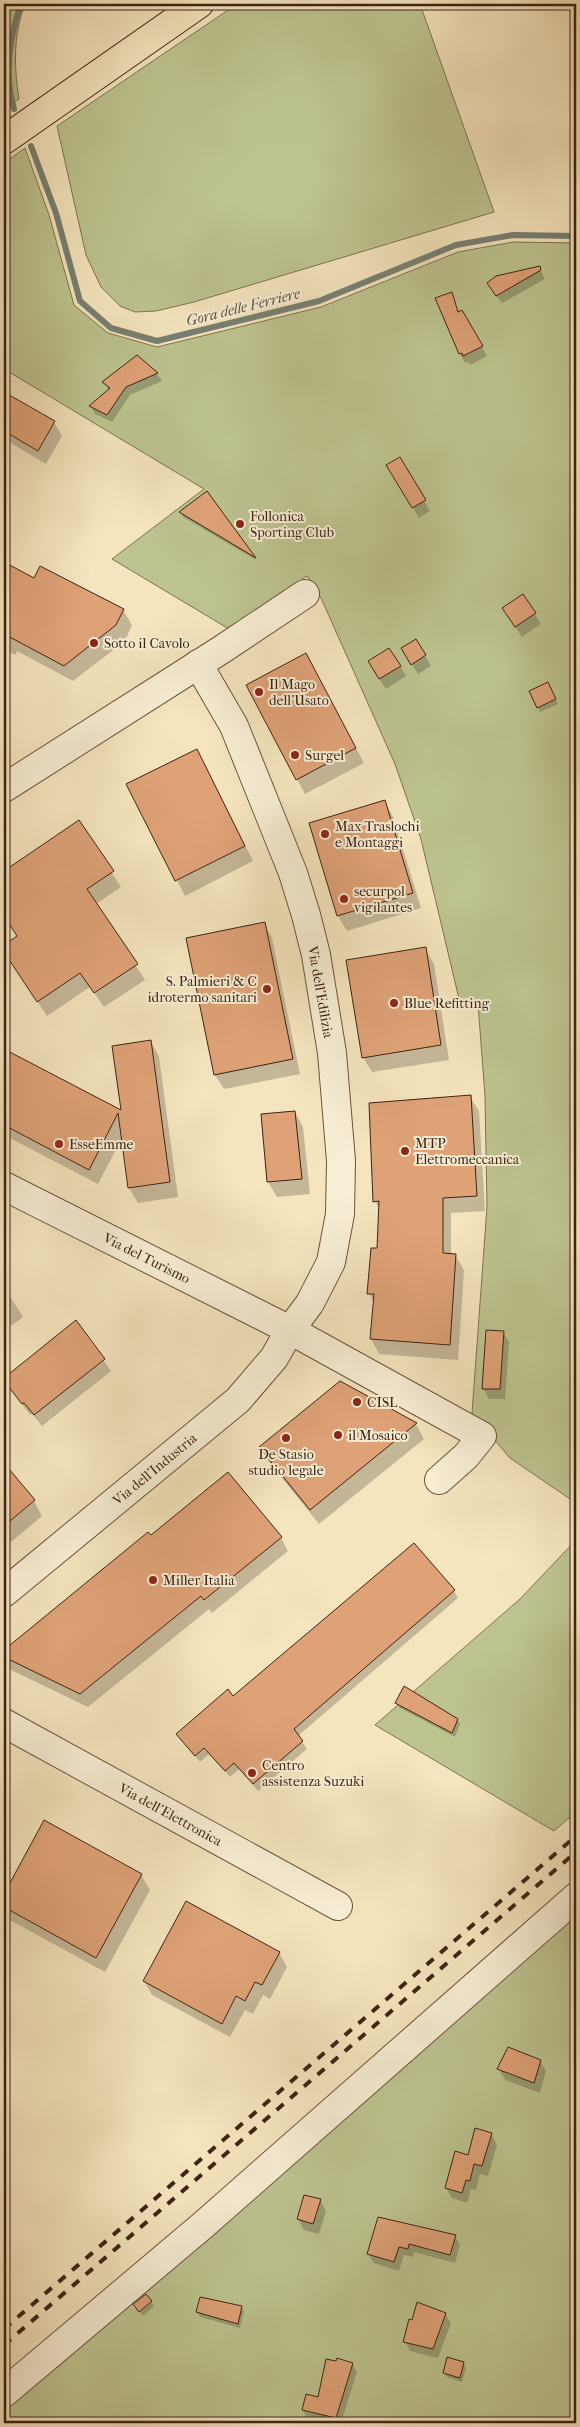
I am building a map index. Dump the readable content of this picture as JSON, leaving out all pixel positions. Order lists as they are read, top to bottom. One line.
{"streets":{"street":["Via dell'Edilizia","Via del Turismo","Via dell'Industria","Via dell'Elettronica"]},"crossings":[["Via dell'Edilizia","Via del Turismo"],["Via dell'Edilizia","Via dell'Industria"],["Via del Turismo","Via dell'Industria"]],"water":["Gora delle Ferriere"],"places":["Follonica Sporting Club","Sotto il Cavolo","Il Mago dell'Usato","Surgel","Max Traslochi e Montaggi","securpol vigilantes","S. Palmieri & C idrotermo sanitari","Blue Refitting","EsseEmme","MTP Elettromeccanica","CISL","il Mosaico","De Stasio studio legale","Miller Italia","Centro assistenza Suzuki"]}
